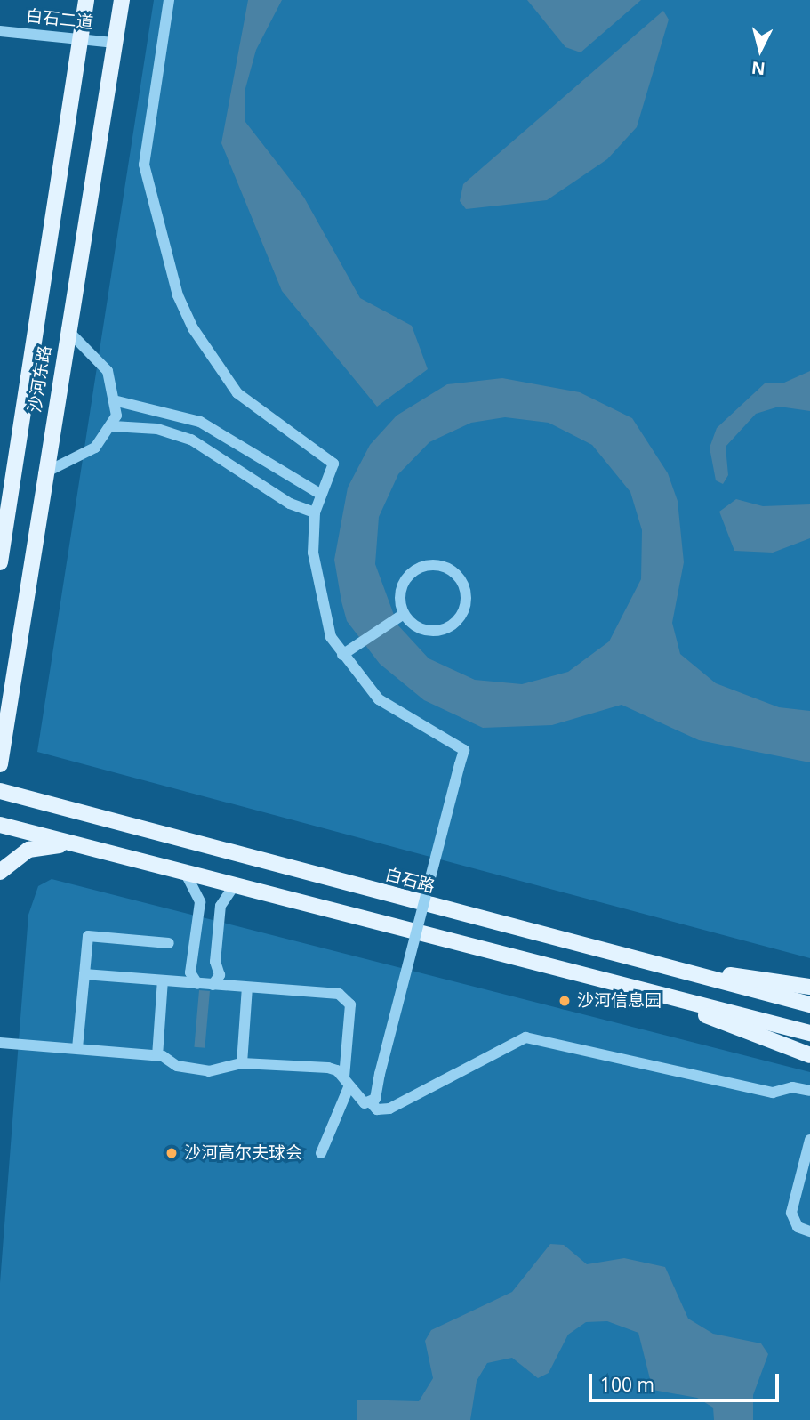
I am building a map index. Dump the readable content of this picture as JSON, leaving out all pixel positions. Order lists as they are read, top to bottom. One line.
{"streets":{"main road":["沙河东路","白石路"],"street":["白石二道"]},"crossings":[["白石二道","沙河东路"]],"places":["沙河信息园","沙河高尔夫球会"],"scale_bar":"100 m","north":"bottom"}
